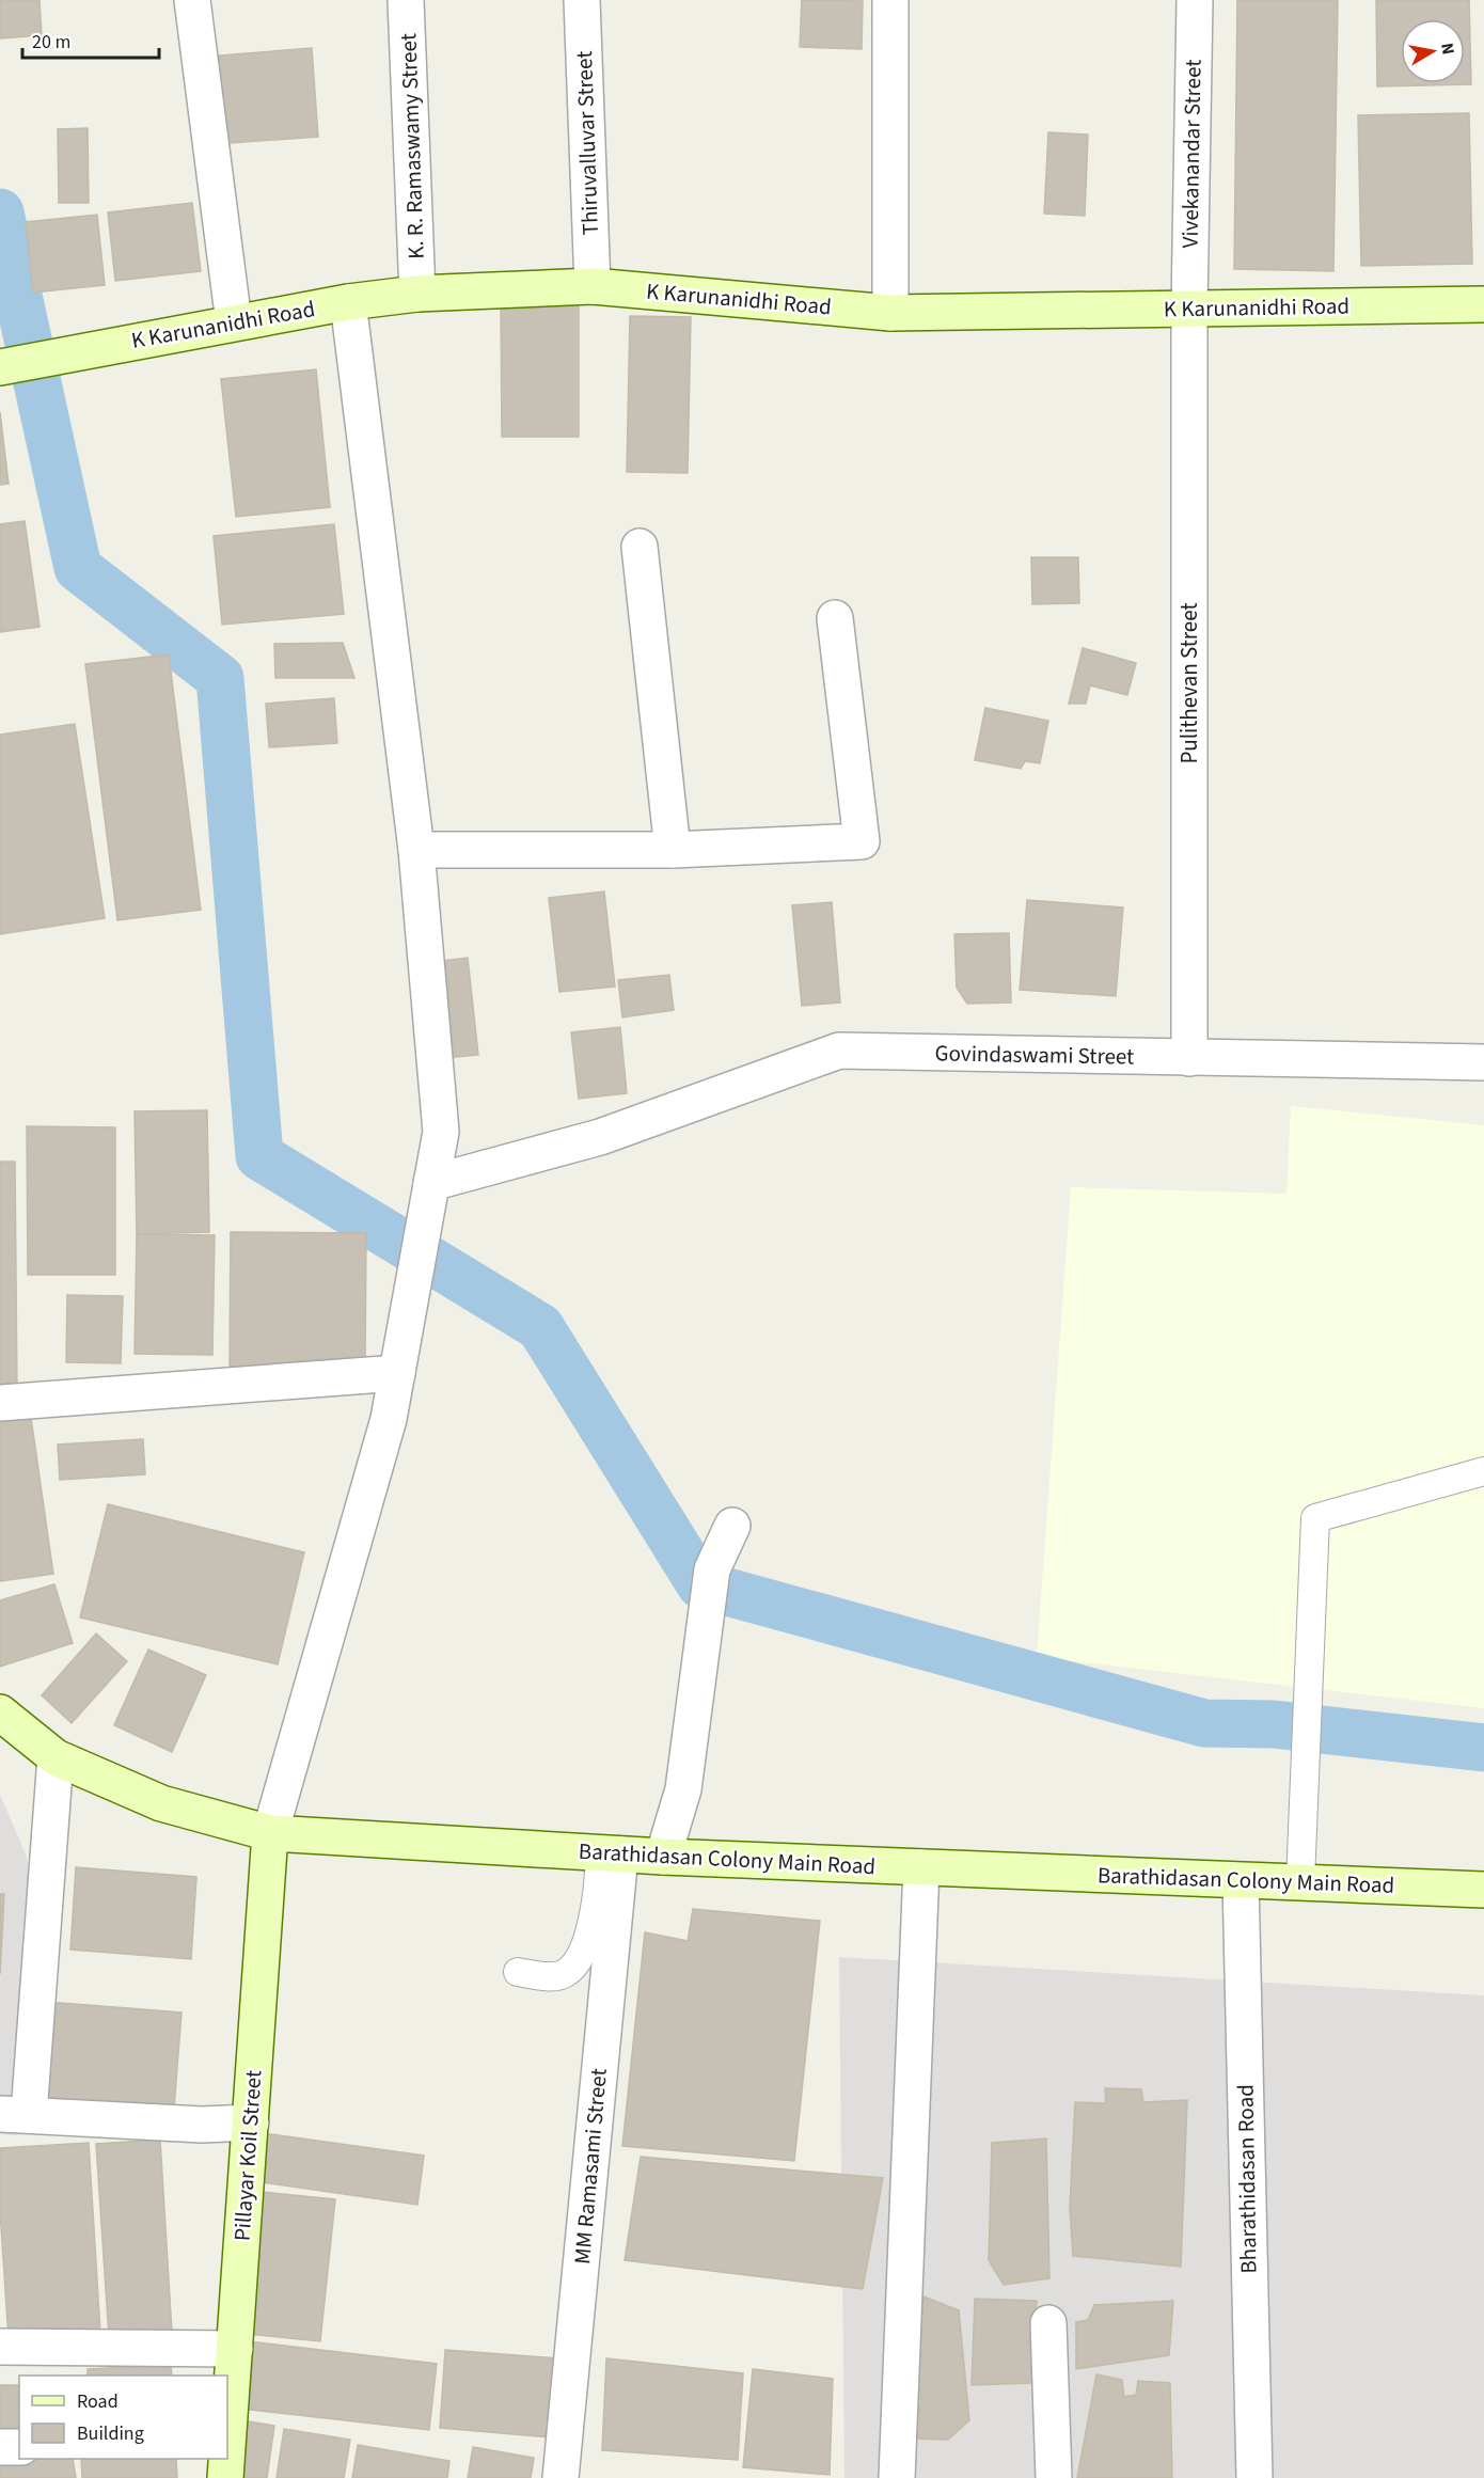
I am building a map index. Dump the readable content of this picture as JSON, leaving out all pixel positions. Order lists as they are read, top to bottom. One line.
{"streets":{"street":["Thiruvalluvar Street","K. R. Ramaswamy Street","Vivekanandar Street","K Karunanidhi Road","Pulithevan Street","Govindaswami Street","Barathidasan Colony Main Road","Pillayar Koil Street","MM Ramasami Street","Bharathidasan Road"]},"crossings":[["Thiruvalluvar Street","K Karunanidhi Road"],["K. R. Ramaswamy Street","K Karunanidhi Road"],["Vivekanandar Street","K Karunanidhi Road"],["Vivekanandar Street","Pulithevan Street"],["K Karunanidhi Road","Pulithevan Street"],["Pulithevan Street","Govindaswami Street"],["Barathidasan Colony Main Road","Pillayar Koil Street"],["Barathidasan Colony Main Road","MM Ramasami Street"],["Barathidasan Colony Main Road","Bharathidasan Road"]],"legend":["Road","Building"],"scale_bar":"20 m","north":"right"}
